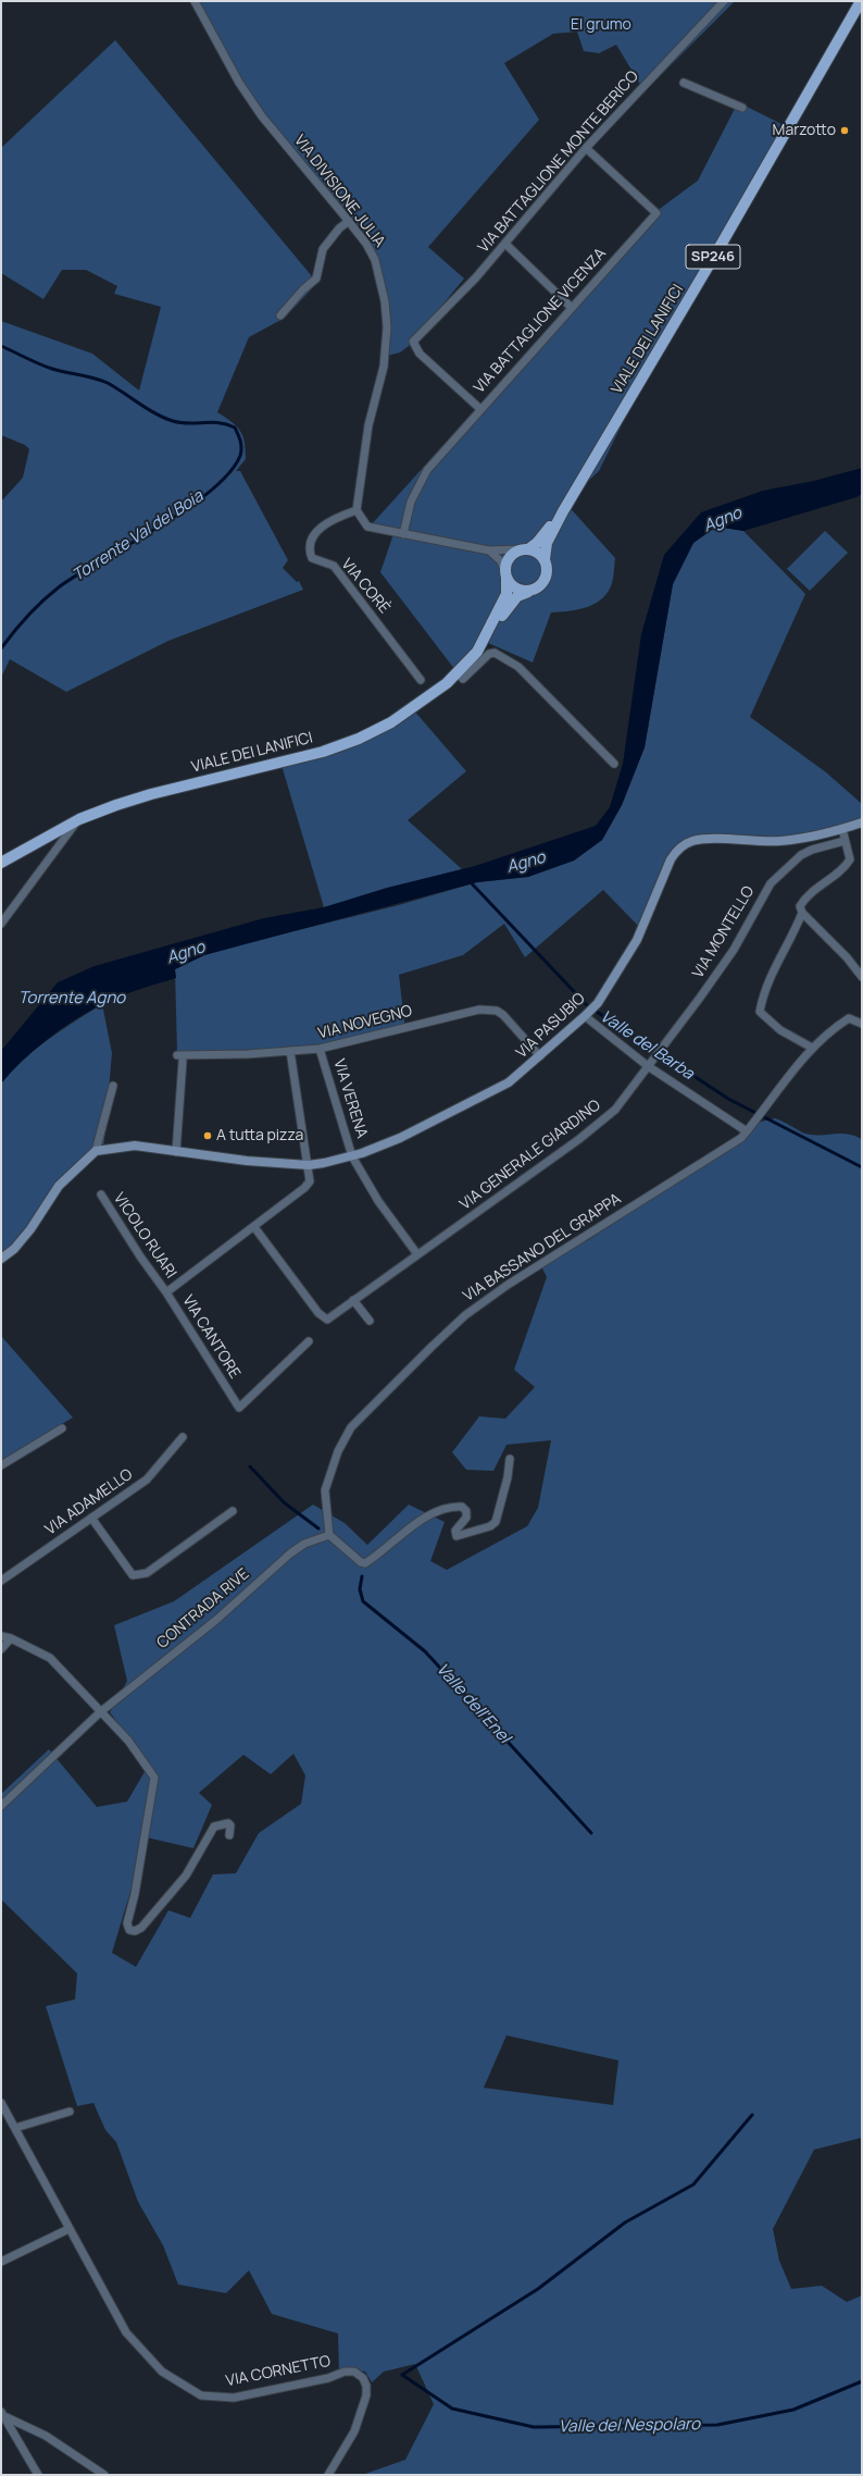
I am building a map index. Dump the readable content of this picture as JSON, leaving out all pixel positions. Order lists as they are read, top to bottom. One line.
{"streets":{"main road":["SP246","VIALE DEI LANIFICI","VIA PASUBIO"],"street":["VIA BATTAGLIONE MONTE BERICO","VIA DIVISIONE JULIA","VIA BATTAGLIONE VICENZA","VIA CORÈ","VIA MONTELLO","VIA NOVEGNO","VIA VERENA","VIA GENERALE GIARDINO","VICOLO RUARI","VIA BASSANO DEL GRAPPA","VIA CANTORE","VIA ADAMELLO","CONTRADA RIVE","VIA CORNETTO"]},"crossings":[["VIA BATTAGLIONE MONTE BERICO","VIA BATTAGLIONE VICENZA"],["VIA DIVISIONE JULIA","VIA CORÈ"],["VIA MONTELLO","VIA GENERALE GIARDINO"],["VIA NOVEGNO","VIA PASUBIO"],["VIA NOVEGNO","VIA VERENA"],["VIA PASUBIO","VIA VERENA"],["VIA PASUBIO","VIA CANTORE"],["VIA VERENA","VIA GENERALE GIARDINO"],["VICOLO RUARI","VIA CANTORE"],["VIA BASSANO DEL GRAPPA","CONTRADA RIVE"]],"water":["Agno","Torrente Val del Boia","Torrente Agno","Valle del Barba","Valle dell'Enel","Valle del Nespolaro"],"parks":["El grumo"],"places":["Marzotto","A tutta pizza"]}
